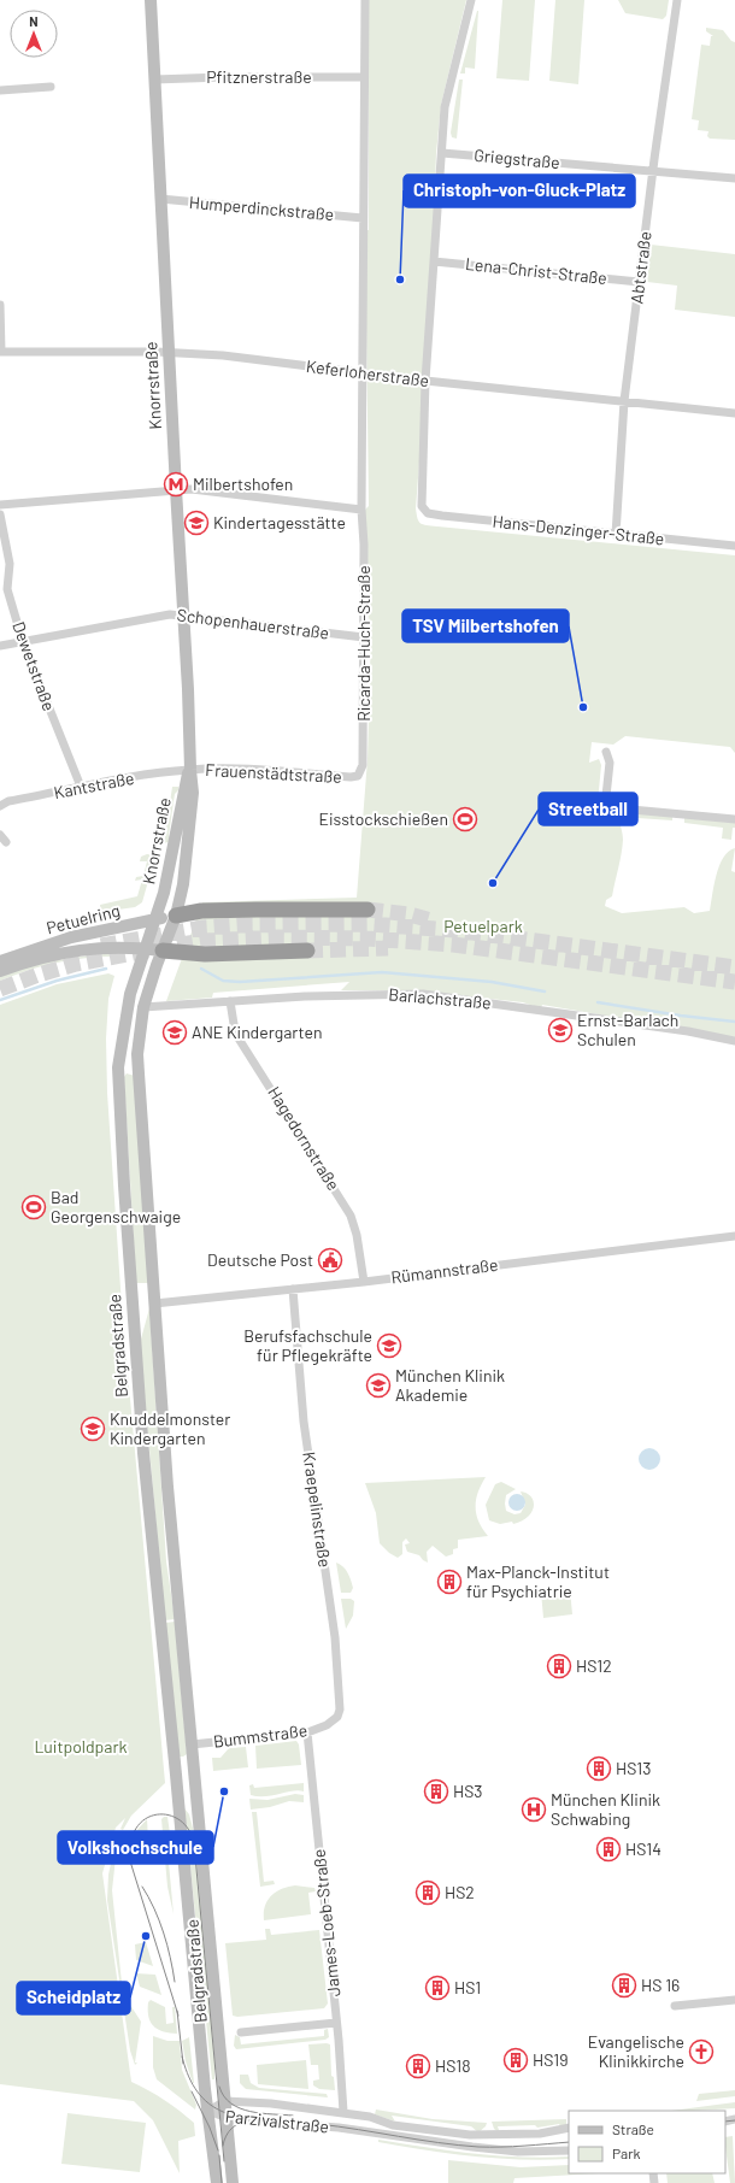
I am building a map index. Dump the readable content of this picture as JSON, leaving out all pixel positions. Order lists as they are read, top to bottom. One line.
{"streets":{"main road":["Knorrstraße","Petuelring","Belgradstraße"],"street":["Pfitznerstraße","Griegstraße","Humperdinckstraße","Abtstraße","Lena-Christ-Straße","Keferloherstraße","Hans-Denzinger-Straße","Schopenhauerstraße","Ricarda-Huch-Straße","Dewetstraße","Frauenstädtstraße","Kantstraße","Barlachstraße","Hagedornstraße","Rümannstraße","Kraepelinstraße","Bummstraße","James-Loeb-Straße","Parzivalstraße"]},"crossings":[["Pfitznerstraße","Knorrstraße"],["Pfitznerstraße","Ricarda-Huch-Straße"],["Griegstraße","Abtstraße"],["Humperdinckstraße","Knorrstraße"],["Humperdinckstraße","Ricarda-Huch-Straße"],["Abtstraße","Lena-Christ-Straße"],["Abtstraße","Keferloherstraße"],["Abtstraße","Hans-Denzinger-Straße"],["Keferloherstraße","Knorrstraße"],["Keferloherstraße","Hans-Denzinger-Straße"],["Keferloherstraße","Ricarda-Huch-Straße"],["Knorrstraße","Schopenhauerstraße"],["Knorrstraße","Frauenstädtstraße"],["Knorrstraße","Kantstraße"],["Knorrstraße","Petuelring"],["Knorrstraße","Belgradstraße"],["Schopenhauerstraße","Ricarda-Huch-Straße"],["Schopenhauerstraße","Dewetstraße"],["Ricarda-Huch-Straße","Frauenstädtstraße"],["Dewetstraße","Kantstraße"],["Frauenstädtstraße","Kantstraße"],["Petuelring","Belgradstraße"],["Barlachstraße","Hagedornstraße"],["Barlachstraße","Belgradstraße"],["Hagedornstraße","Rümannstraße"],["Rümannstraße","Belgradstraße"],["Rümannstraße","Kraepelinstraße"],["Belgradstraße","Bummstraße"],["Belgradstraße","Parzivalstraße"],["Kraepelinstraße","Bummstraße"],["Bummstraße","James-Loeb-Straße"],["James-Loeb-Straße","Parzivalstraße"]],"parks":["Petuelpark","Luitpoldpark"],"places":{"other":["Christoph-von-Gluck-Platz","TSV Milbertshofen","Streetball","Volkshochschule","Scheidplatz"],"metro station":["Milbertshofen"],"school or university":["Kindertagesstätte","Ernst-Barlach Schulen","ANE Kindergarten","Berufsfachschule für Pflegekräfte","München Klinik Akademie","Knuddelmonster Kindergarten"],"sports":["Eisstockschießen","Bad Georgenschwaige"],"public building":["Deutsche Post"],"building":["Max-Planck-Institut für Psychiatrie","HS12","HS13","HS3","HS14","HS2","HS 16","HS1","HS19","HS18"],"hospital":["München Klinik Schwabing"],"church":["Evangelische Klinikkirche"]},"legend":["Straße","Park"],"north":"top"}
